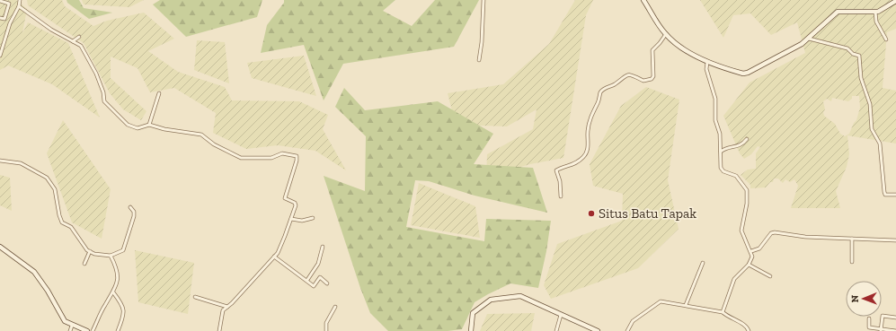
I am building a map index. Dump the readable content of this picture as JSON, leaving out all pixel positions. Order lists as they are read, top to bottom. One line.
{"places":["Situs Batu Tapak"],"north":"left"}
